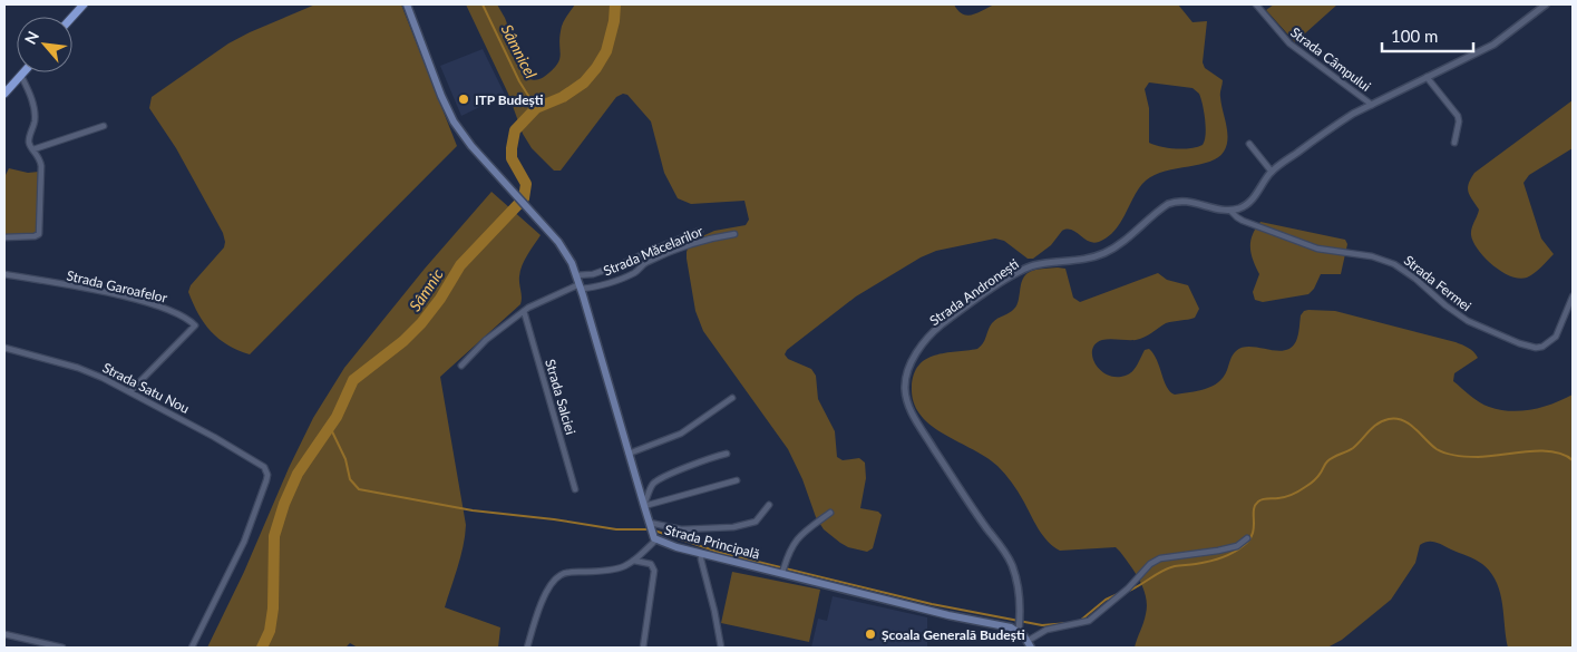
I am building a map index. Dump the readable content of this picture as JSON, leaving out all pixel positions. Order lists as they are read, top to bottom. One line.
{"streets":{"main road":["Strada Principală"],"street":["Strada Câmpului","Strada Măcelarilor","Strada Fermei","Strada Garoafelor","Strada Andronești","Strada Satu Nou","Strada Salciei"]},"crossings":[["Strada Măcelarilor","Strada Salciei"],["Strada Măcelarilor","Strada Principală"],["Strada Fermei","Strada Andronești"],["Strada Garoafelor","Strada Satu Nou"],["Strada Andronești","Strada Principală"]],"water":["Sâmnicel","Sâmnic"],"places":["ITP Budești","Școala Generală Budești"],"scale_bar":"100 m","north":"top left"}
